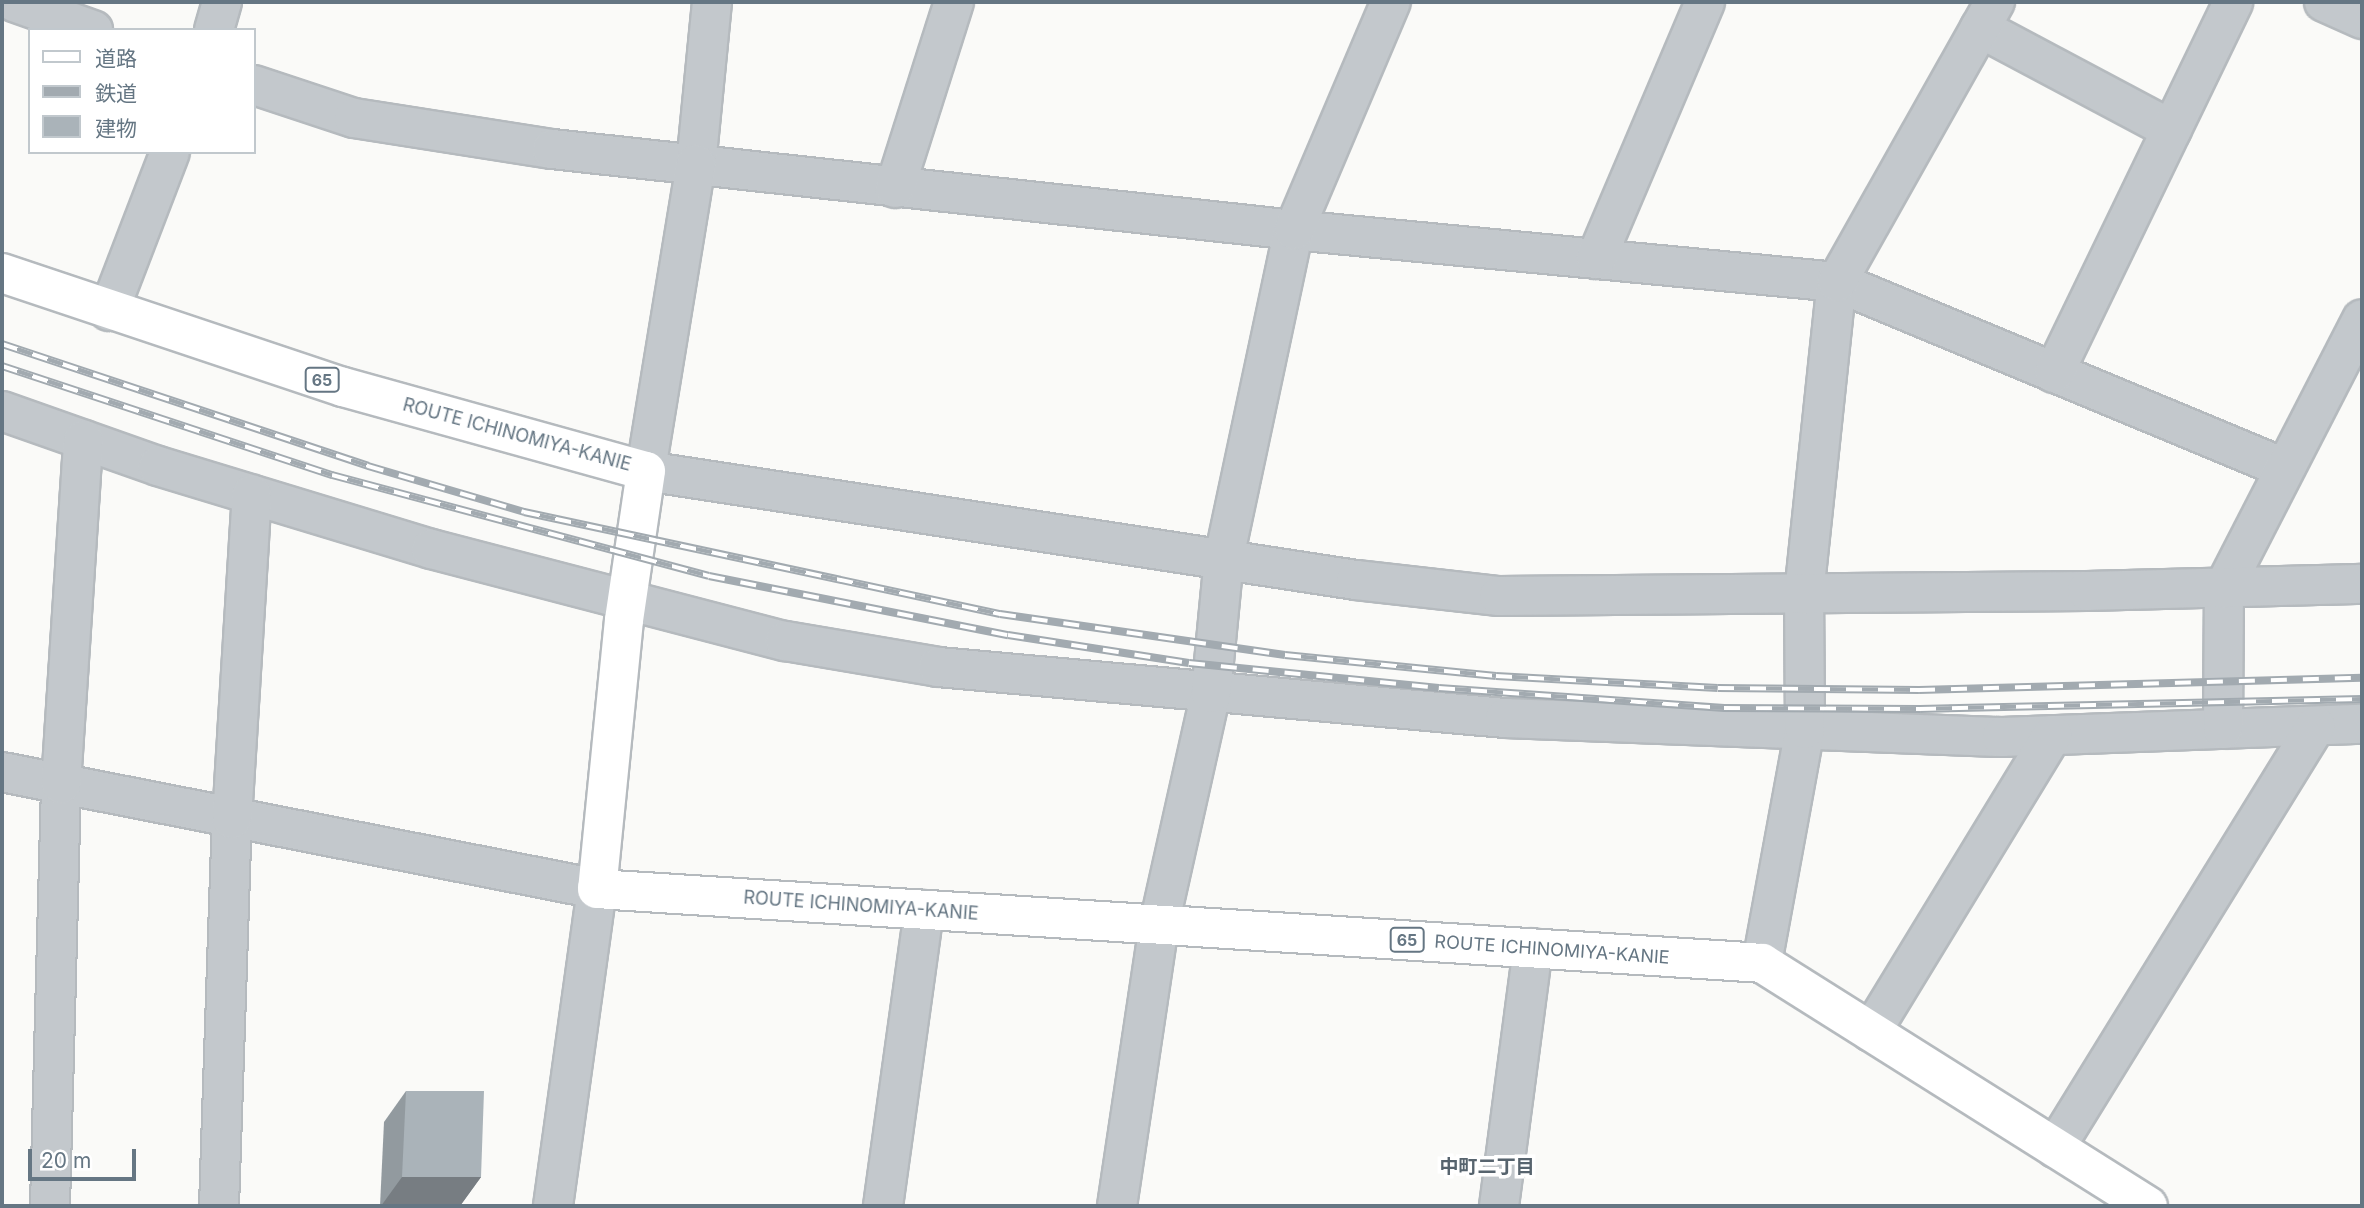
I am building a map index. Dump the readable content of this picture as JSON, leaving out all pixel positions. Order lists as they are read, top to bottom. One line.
{"streets":{"main road":["65","ROUTE ICHINOMIYA-KANIE"]},"districts":["中町二丁目"],"legend":["道路","鉄道","建物"],"scale_bar":"20 m"}
